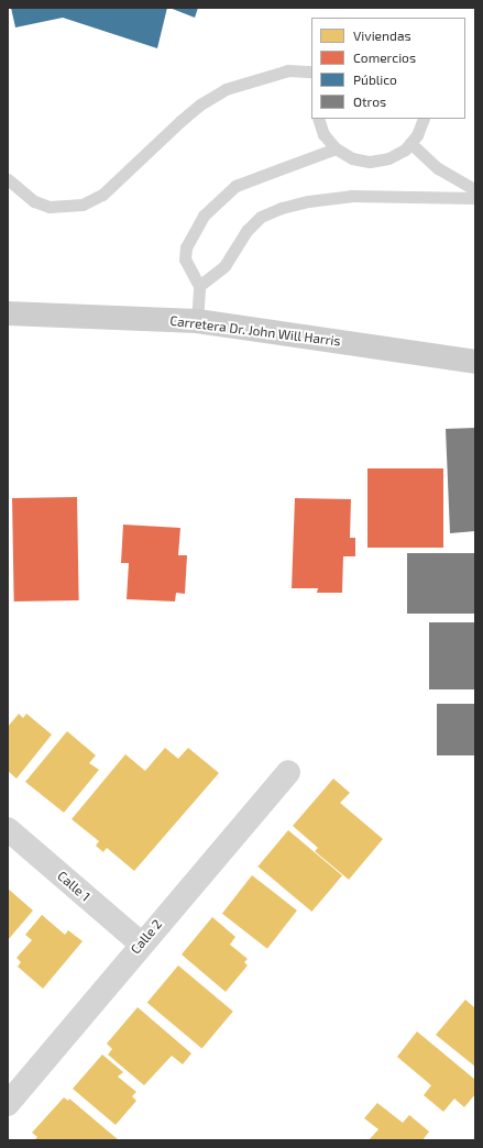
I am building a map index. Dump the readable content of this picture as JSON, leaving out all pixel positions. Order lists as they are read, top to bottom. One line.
{"streets":{"street":["Carretera Dr. John Will Harris","Calle 1","Calle 2"]},"crossings":[["Calle 1","Calle 2"]],"legend":["Viviendas","Comercios","Público","Otros"]}
